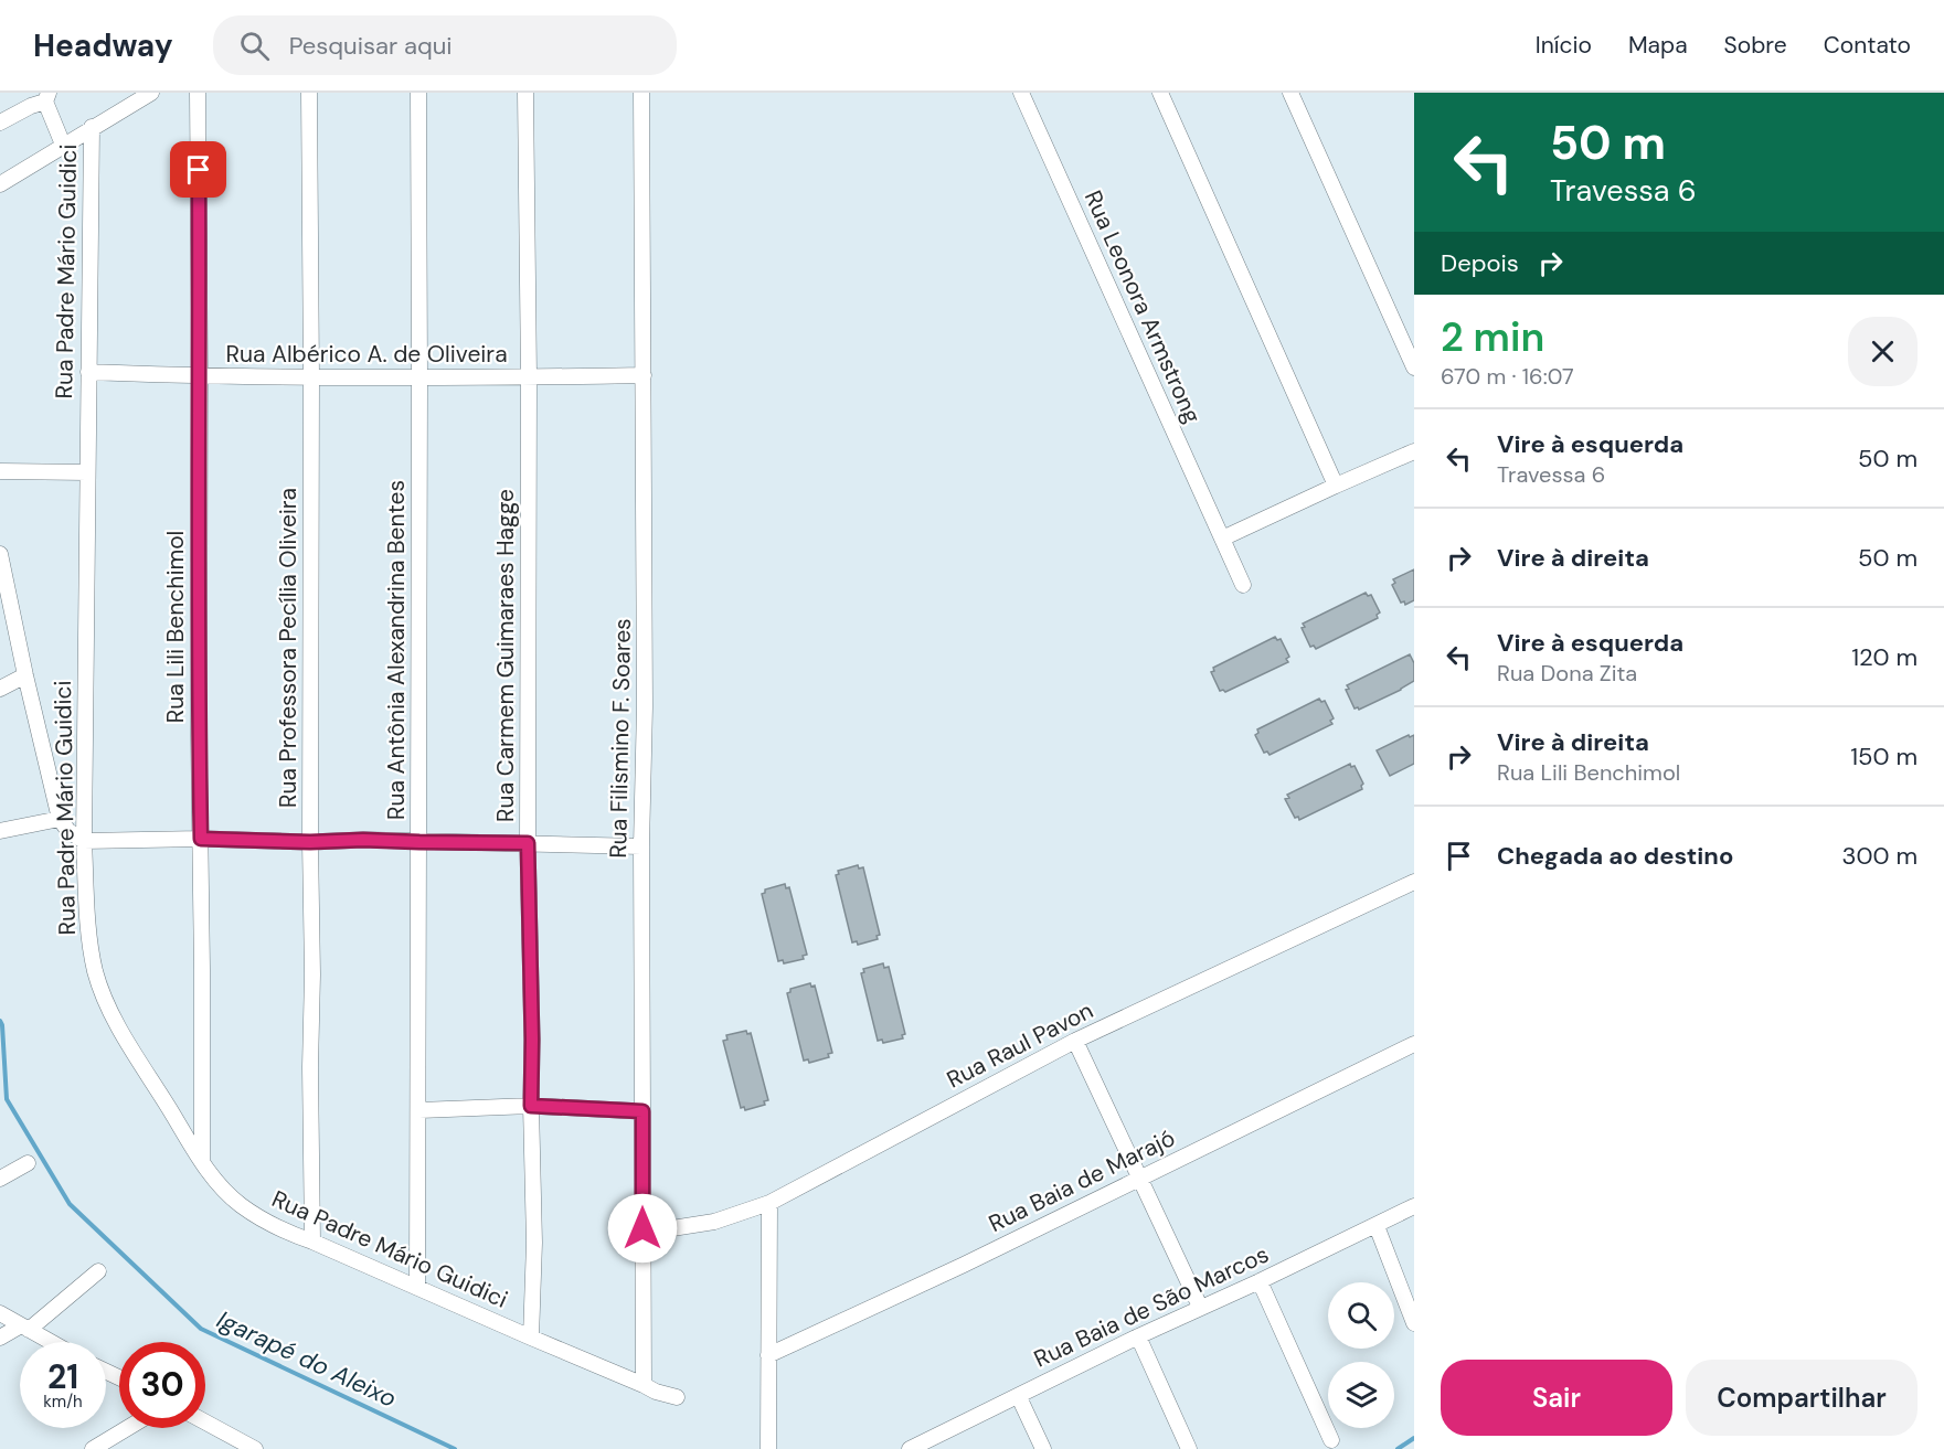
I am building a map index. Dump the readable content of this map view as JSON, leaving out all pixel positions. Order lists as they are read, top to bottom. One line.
{"streets":{"street":["Rua Padre Mário Guidici","Rua Leonora Armstrong","Rua Albérico A. de Oliveira","Rua Lili Benchimol","Rua Professora Pecília Oliveira","Rua Antônia Alexandrina Bentes","Rua Carmem Guimaraes Hagge","Rua Filismino F. Soares","Rua Raul Pavon","Rua Baia de Marajó","Rua Baia de São Marcos"]},"crossings":[["Rua Padre Mário Guidici","Rua Albérico A. de Oliveira"],["Rua Padre Mário Guidici","Rua Lili Benchimol"],["Rua Padre Mário Guidici","Rua Professora Pecília Oliveira"],["Rua Padre Mário Guidici","Rua Antônia Alexandrina Bentes"],["Rua Padre Mário Guidici","Rua Carmem Guimaraes Hagge"],["Rua Padre Mário Guidici","Rua Filismino F. Soares"],["Rua Albérico A. de Oliveira","Rua Lili Benchimol"],["Rua Albérico A. de Oliveira","Rua Professora Pecília Oliveira"],["Rua Albérico A. de Oliveira","Rua Antônia Alexandrina Bentes"],["Rua Albérico A. de Oliveira","Rua Carmem Guimaraes Hagge"],["Rua Albérico A. de Oliveira","Rua Filismino F. Soares"],["Rua Filismino F. Soares","Rua Raul Pavon"]],"water":["Igarapé do Aleixo"],"page":{"header":"Headway","search":"Pesquisar aqui","nav":["Início","Mapa","Sobre","Contato"],"turn":["50 m","Travessa 6"],"then":"Depois","heading":["2 min","670 m · 16:07"],"list":[{"name":"Vire à esquerda","note":"Travessa 6","value":"50 m"},{"name":"Vire à direita","value":"50 m"},{"name":"Vire à esquerda","note":"Rua Dona Zita","value":"120 m"},{"name":"Vire à direita","note":"Rua Lili Benchimol","value":"150 m"},{"name":"Chegada ao destino","value":"300 m"}],"speed":"21 km/h","limit":"30","buttons":["Sair","Compartilhar"]}}
